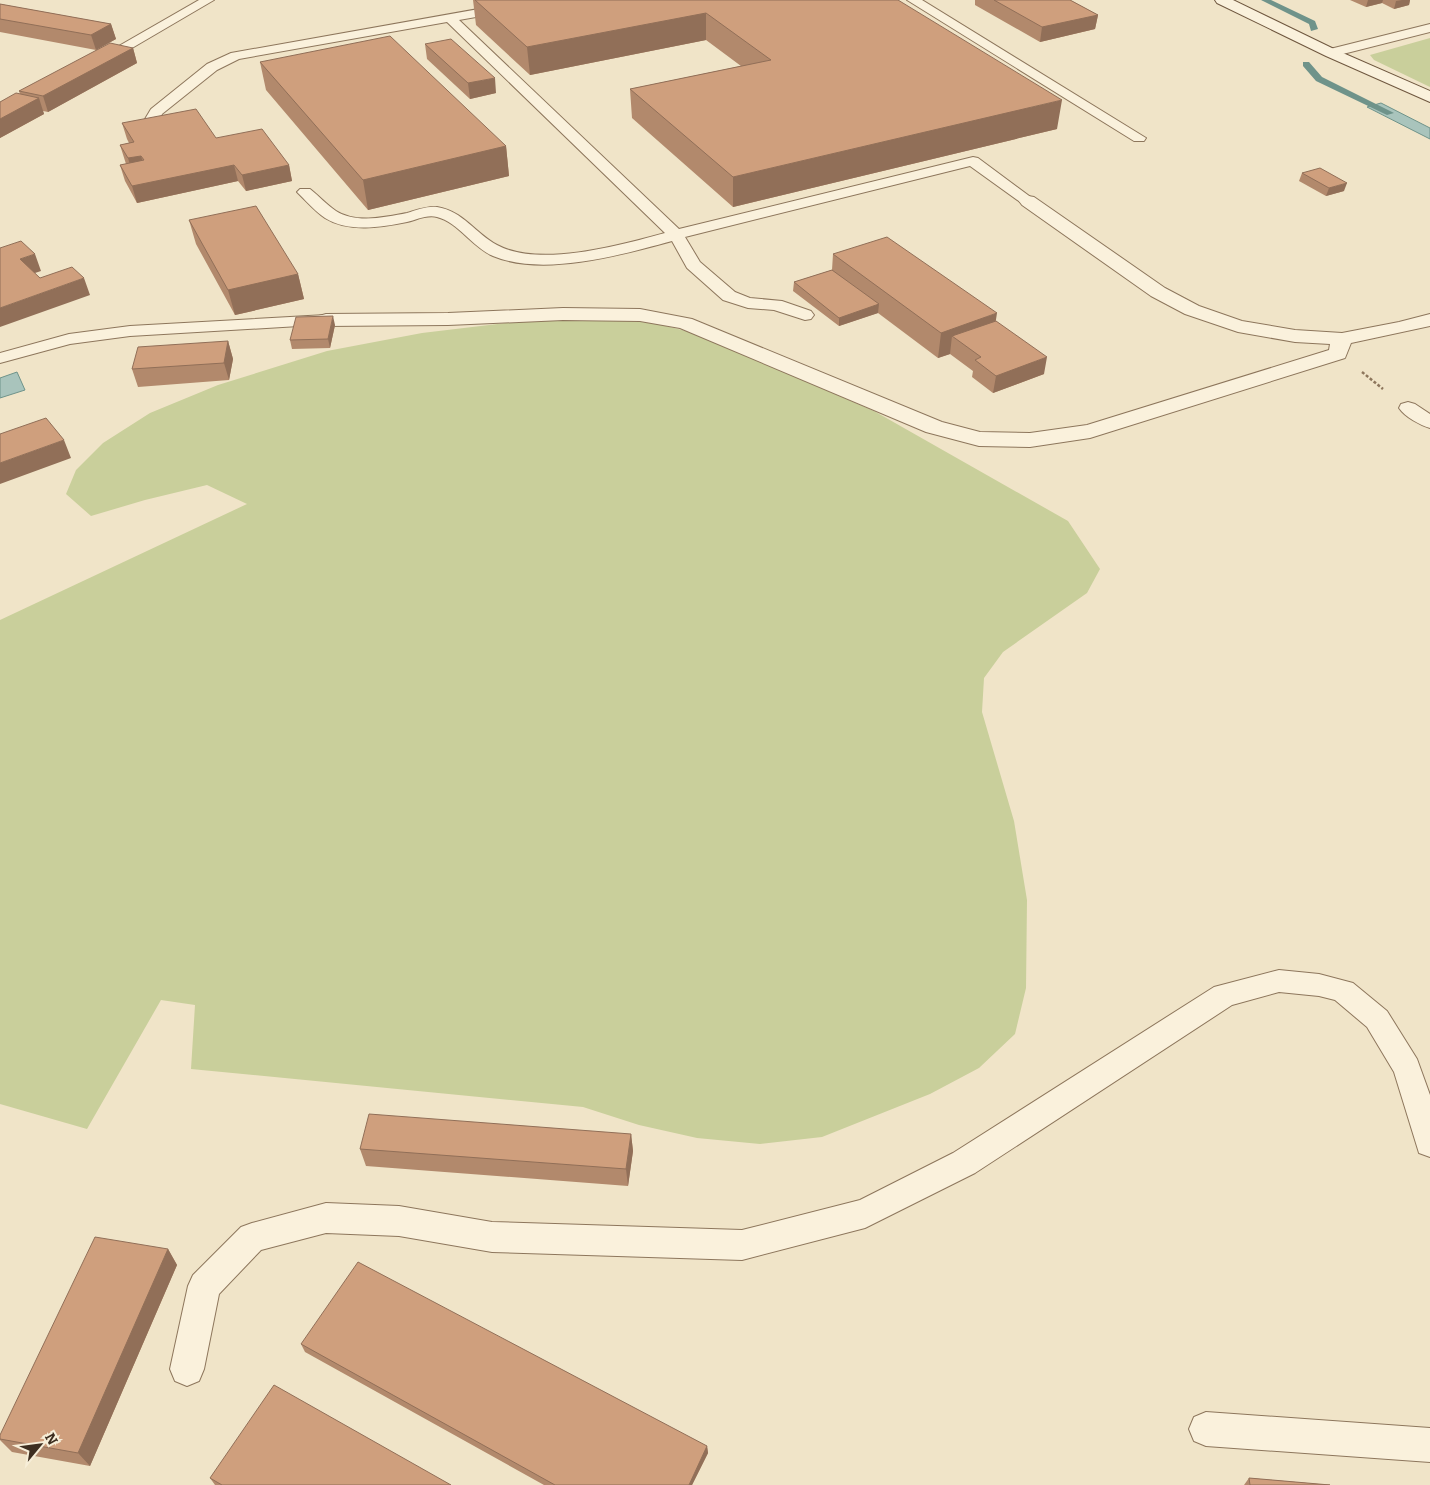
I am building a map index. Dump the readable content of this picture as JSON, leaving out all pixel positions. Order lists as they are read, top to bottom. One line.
{"north":"top right"}
